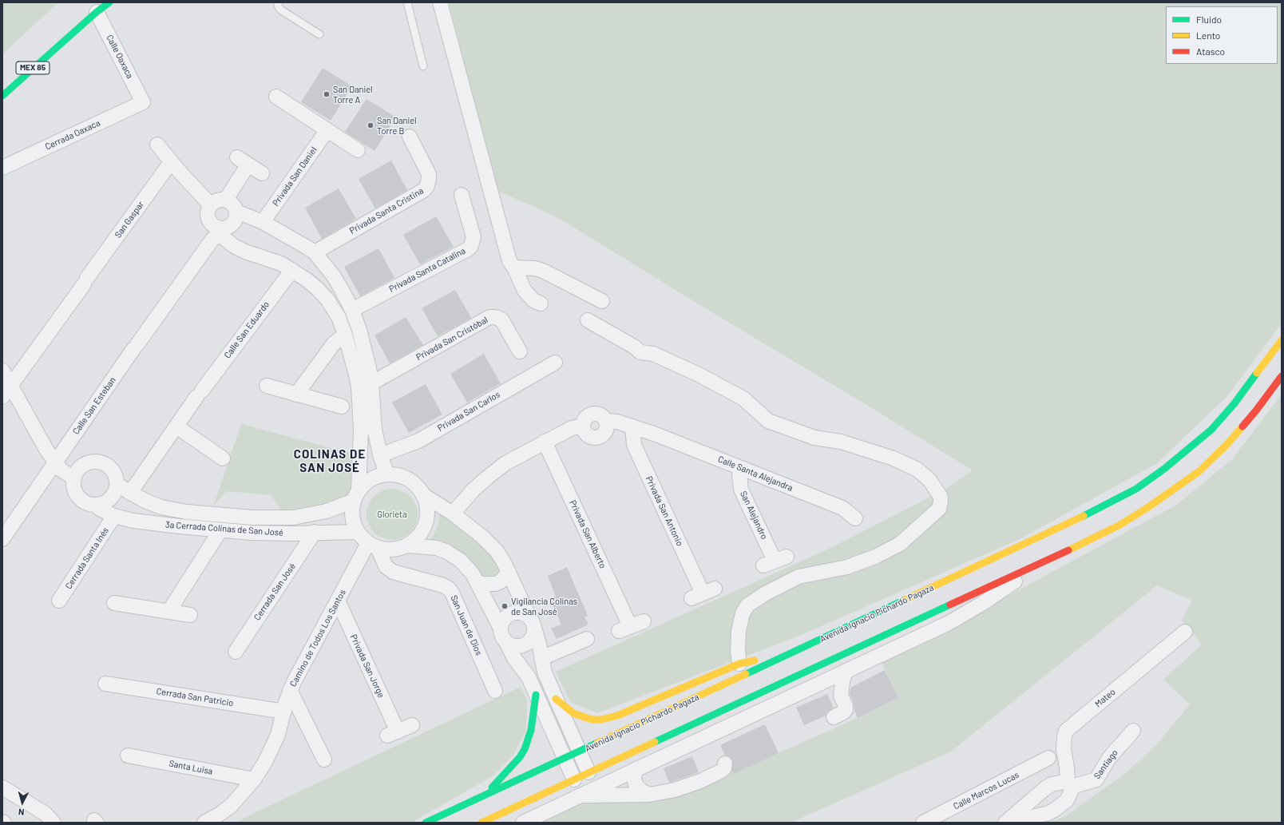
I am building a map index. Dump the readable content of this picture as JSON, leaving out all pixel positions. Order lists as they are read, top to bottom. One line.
{"streets":{"main road":["MEX 85","Avenida Ignacio Pichardo Pagaza"],"street":["Calle Oaxaca","Cerrada Oaxaca","Privada San Daniel","Privada Santa Cristina","San Gaspar","Privada Santa Catalina","Calle San Eduardo","Privada San Cristóbal","Calle San Esteban","Privada San Carlos","Calle Santa Alejandra","Privada San Antonio","San Alejandro","3a Cerrada Colinas de San José","Privada San Alberto","Cerrada Santa Inés","Cerrada San José","San Juan de Dios","Camino de Todos Los Santos","Privada San Jorge","Cerrada San Patricio","Mateo","Santiago","Santa Luisa","Calle Marcos Lucas"]},"crossings":[["Calle Oaxaca","MEX 85"],["Calle Oaxaca","Cerrada Oaxaca"],["Calle San Eduardo","3a Cerrada Colinas de San José"],["Calle Santa Alejandra","Privada San Antonio"],["Calle Santa Alejandra","San Alejandro"],["3a Cerrada Colinas de San José","Cerrada Santa Inés"],["3a Cerrada Colinas de San José","Cerrada San José"],["3a Cerrada Colinas de San José","San Juan de Dios"],["3a Cerrada Colinas de San José","Camino de Todos Los Santos"],["San Juan de Dios","Camino de Todos Los Santos"],["Camino de Todos Los Santos","Privada San Jorge"],["Camino de Todos Los Santos","Cerrada San Patricio"],["Camino de Todos Los Santos","Santa Luisa"],["Mateo","Santiago"]],"districts":["COLINAS DE SAN JOSÉ"],"parks":["Glorieta"],"places":["San Daniel Torre A","San Daniel Torre B","Vigilancia Colinas de San José"],"legend":["Fluido","Lento","Atasco"],"north":"bottom"}
